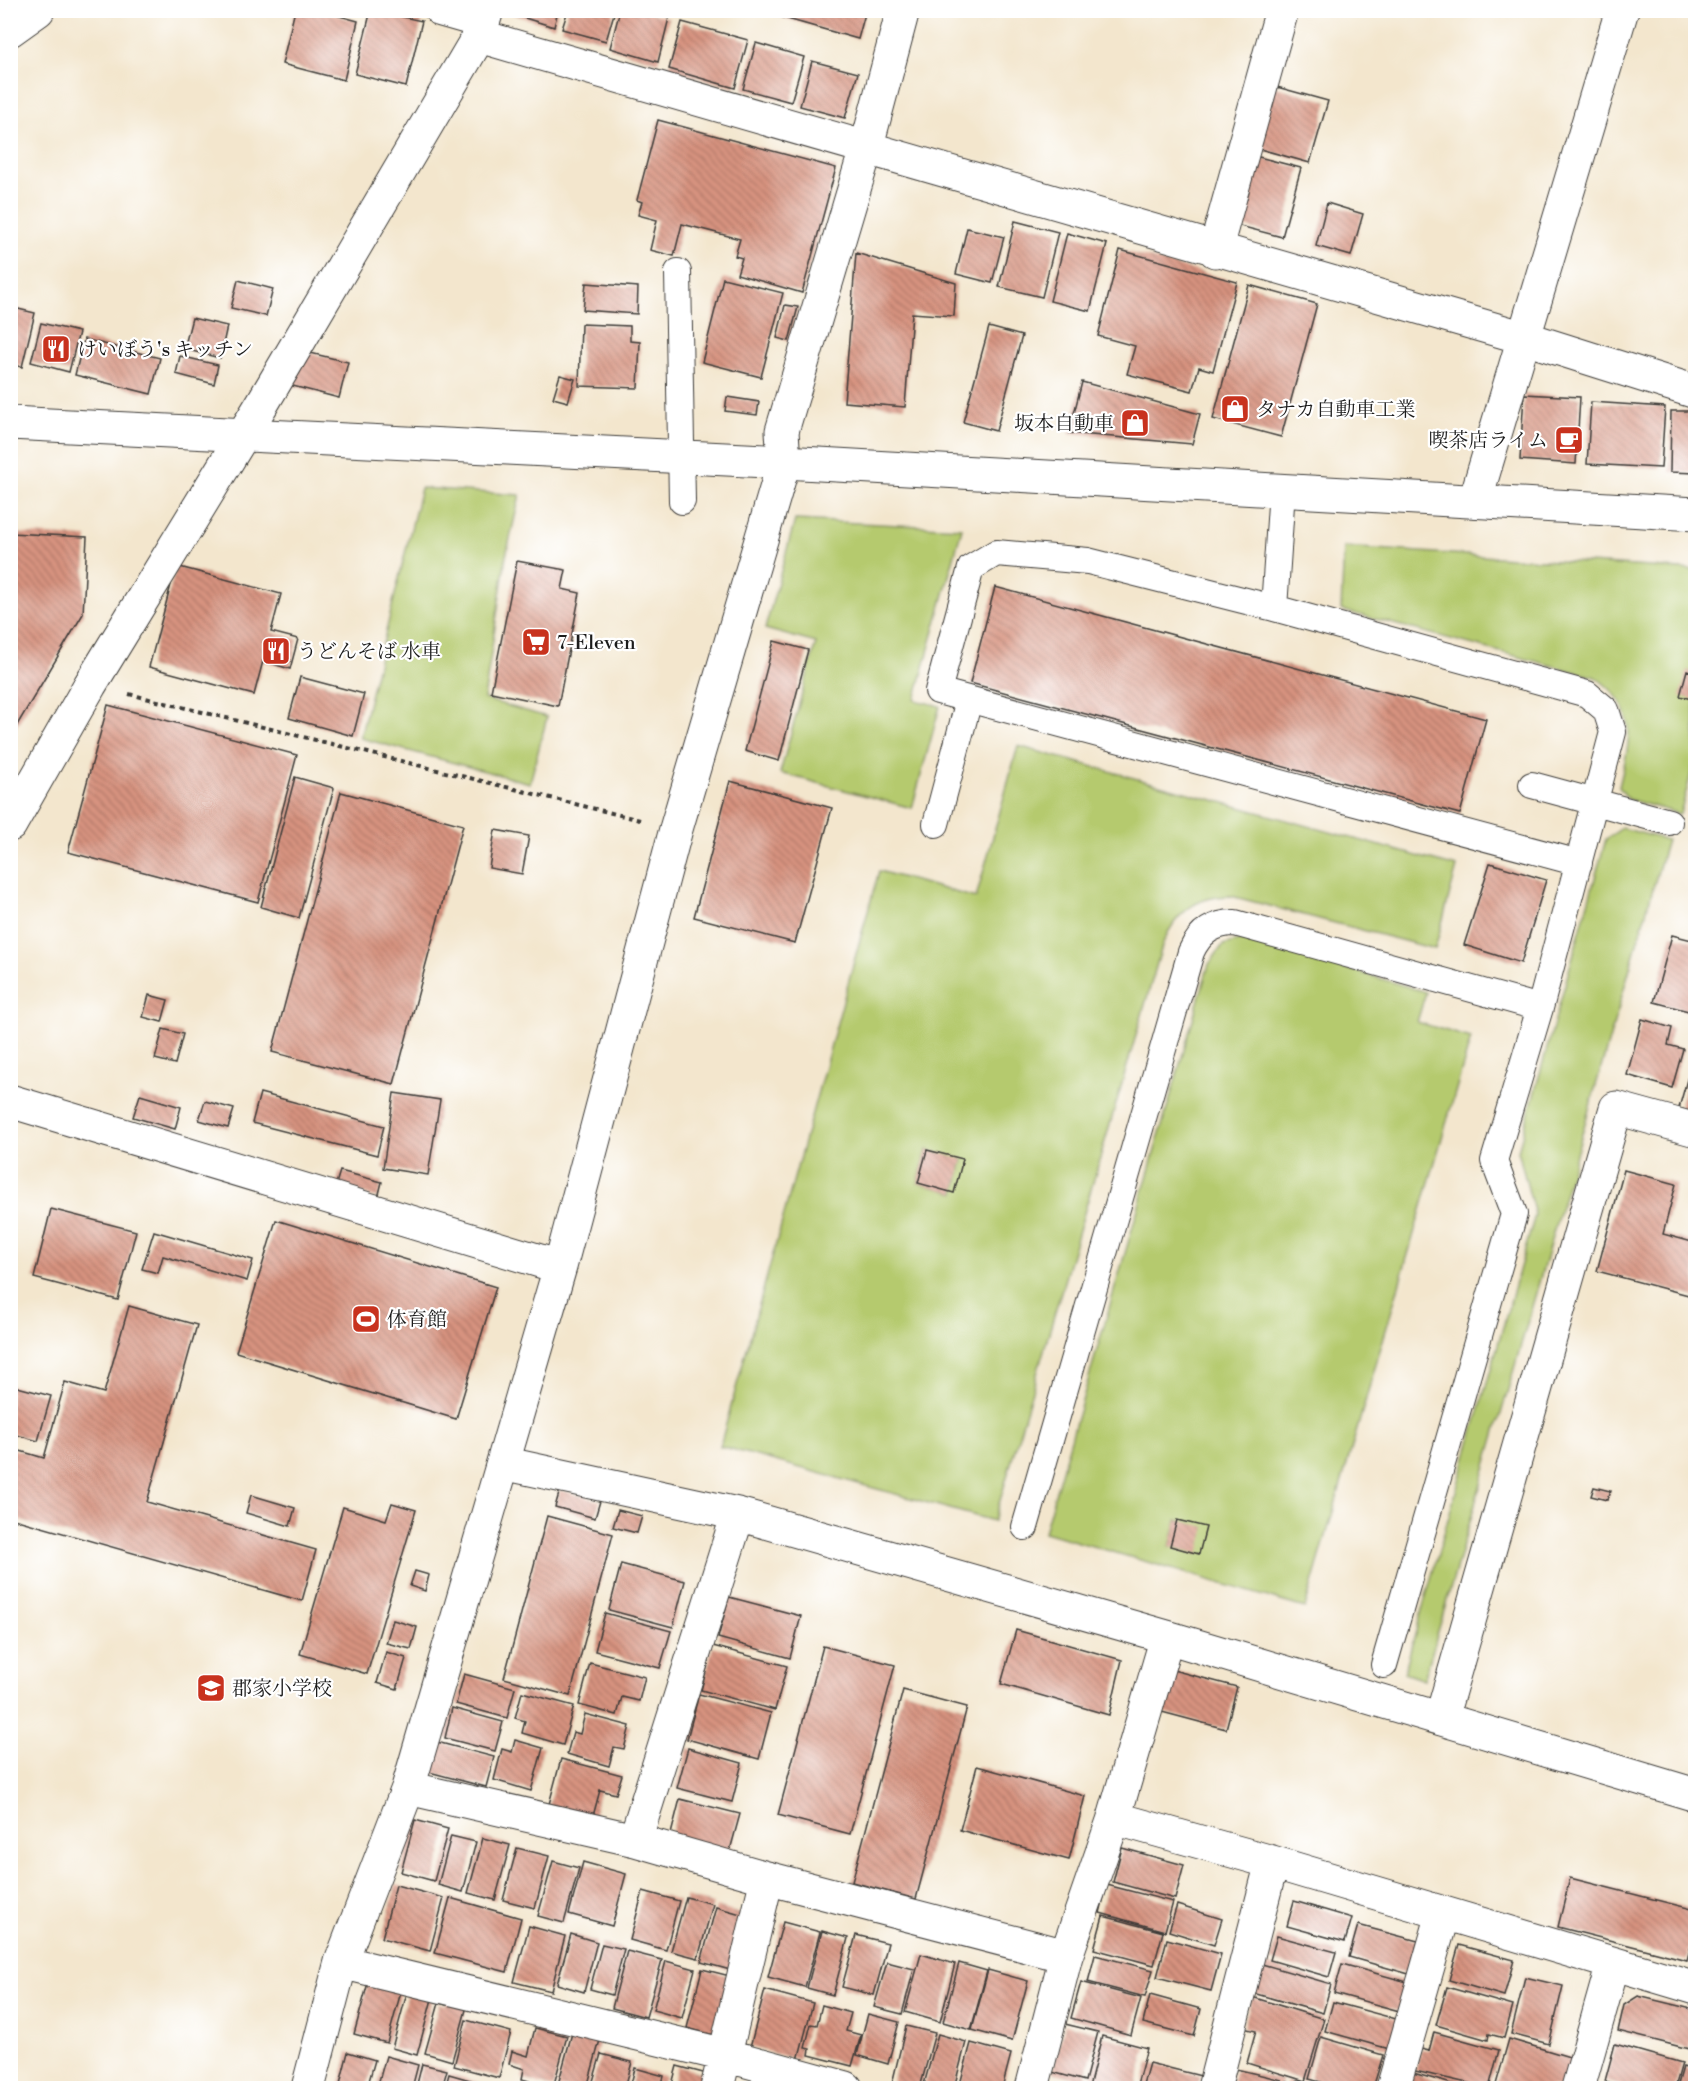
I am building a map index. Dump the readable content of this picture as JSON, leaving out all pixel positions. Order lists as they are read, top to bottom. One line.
{"places":{"restaurant":["けいぼう's キッチン","うどんそば 水車"],"shop":["タナカ自動車工業","坂本自動車"],"cafe":["喫茶店ライム"],"supermarket":["7-Eleven"],"sports":["体育館"],"school or university":["郡家小学校"]}}
